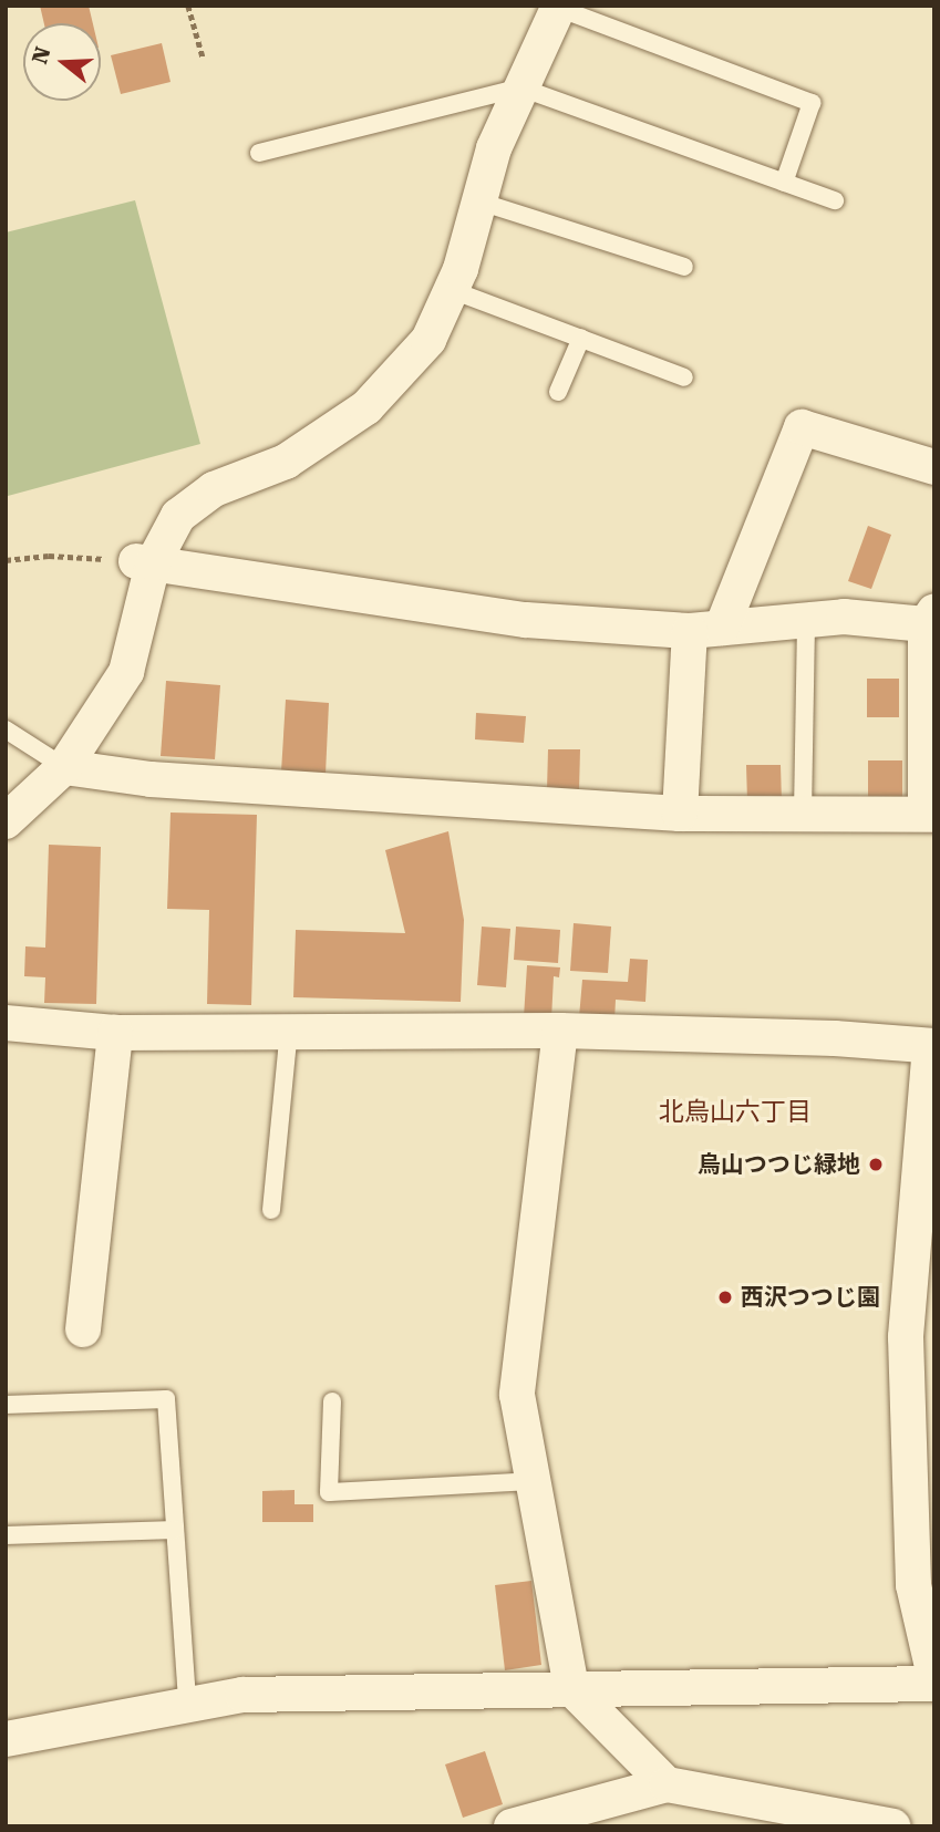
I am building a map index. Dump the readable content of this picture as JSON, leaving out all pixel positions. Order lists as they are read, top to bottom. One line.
{"districts":["北烏山六丁目"],"places":["烏山つつじ緑地","西沢つつじ園"],"north":"left"}
